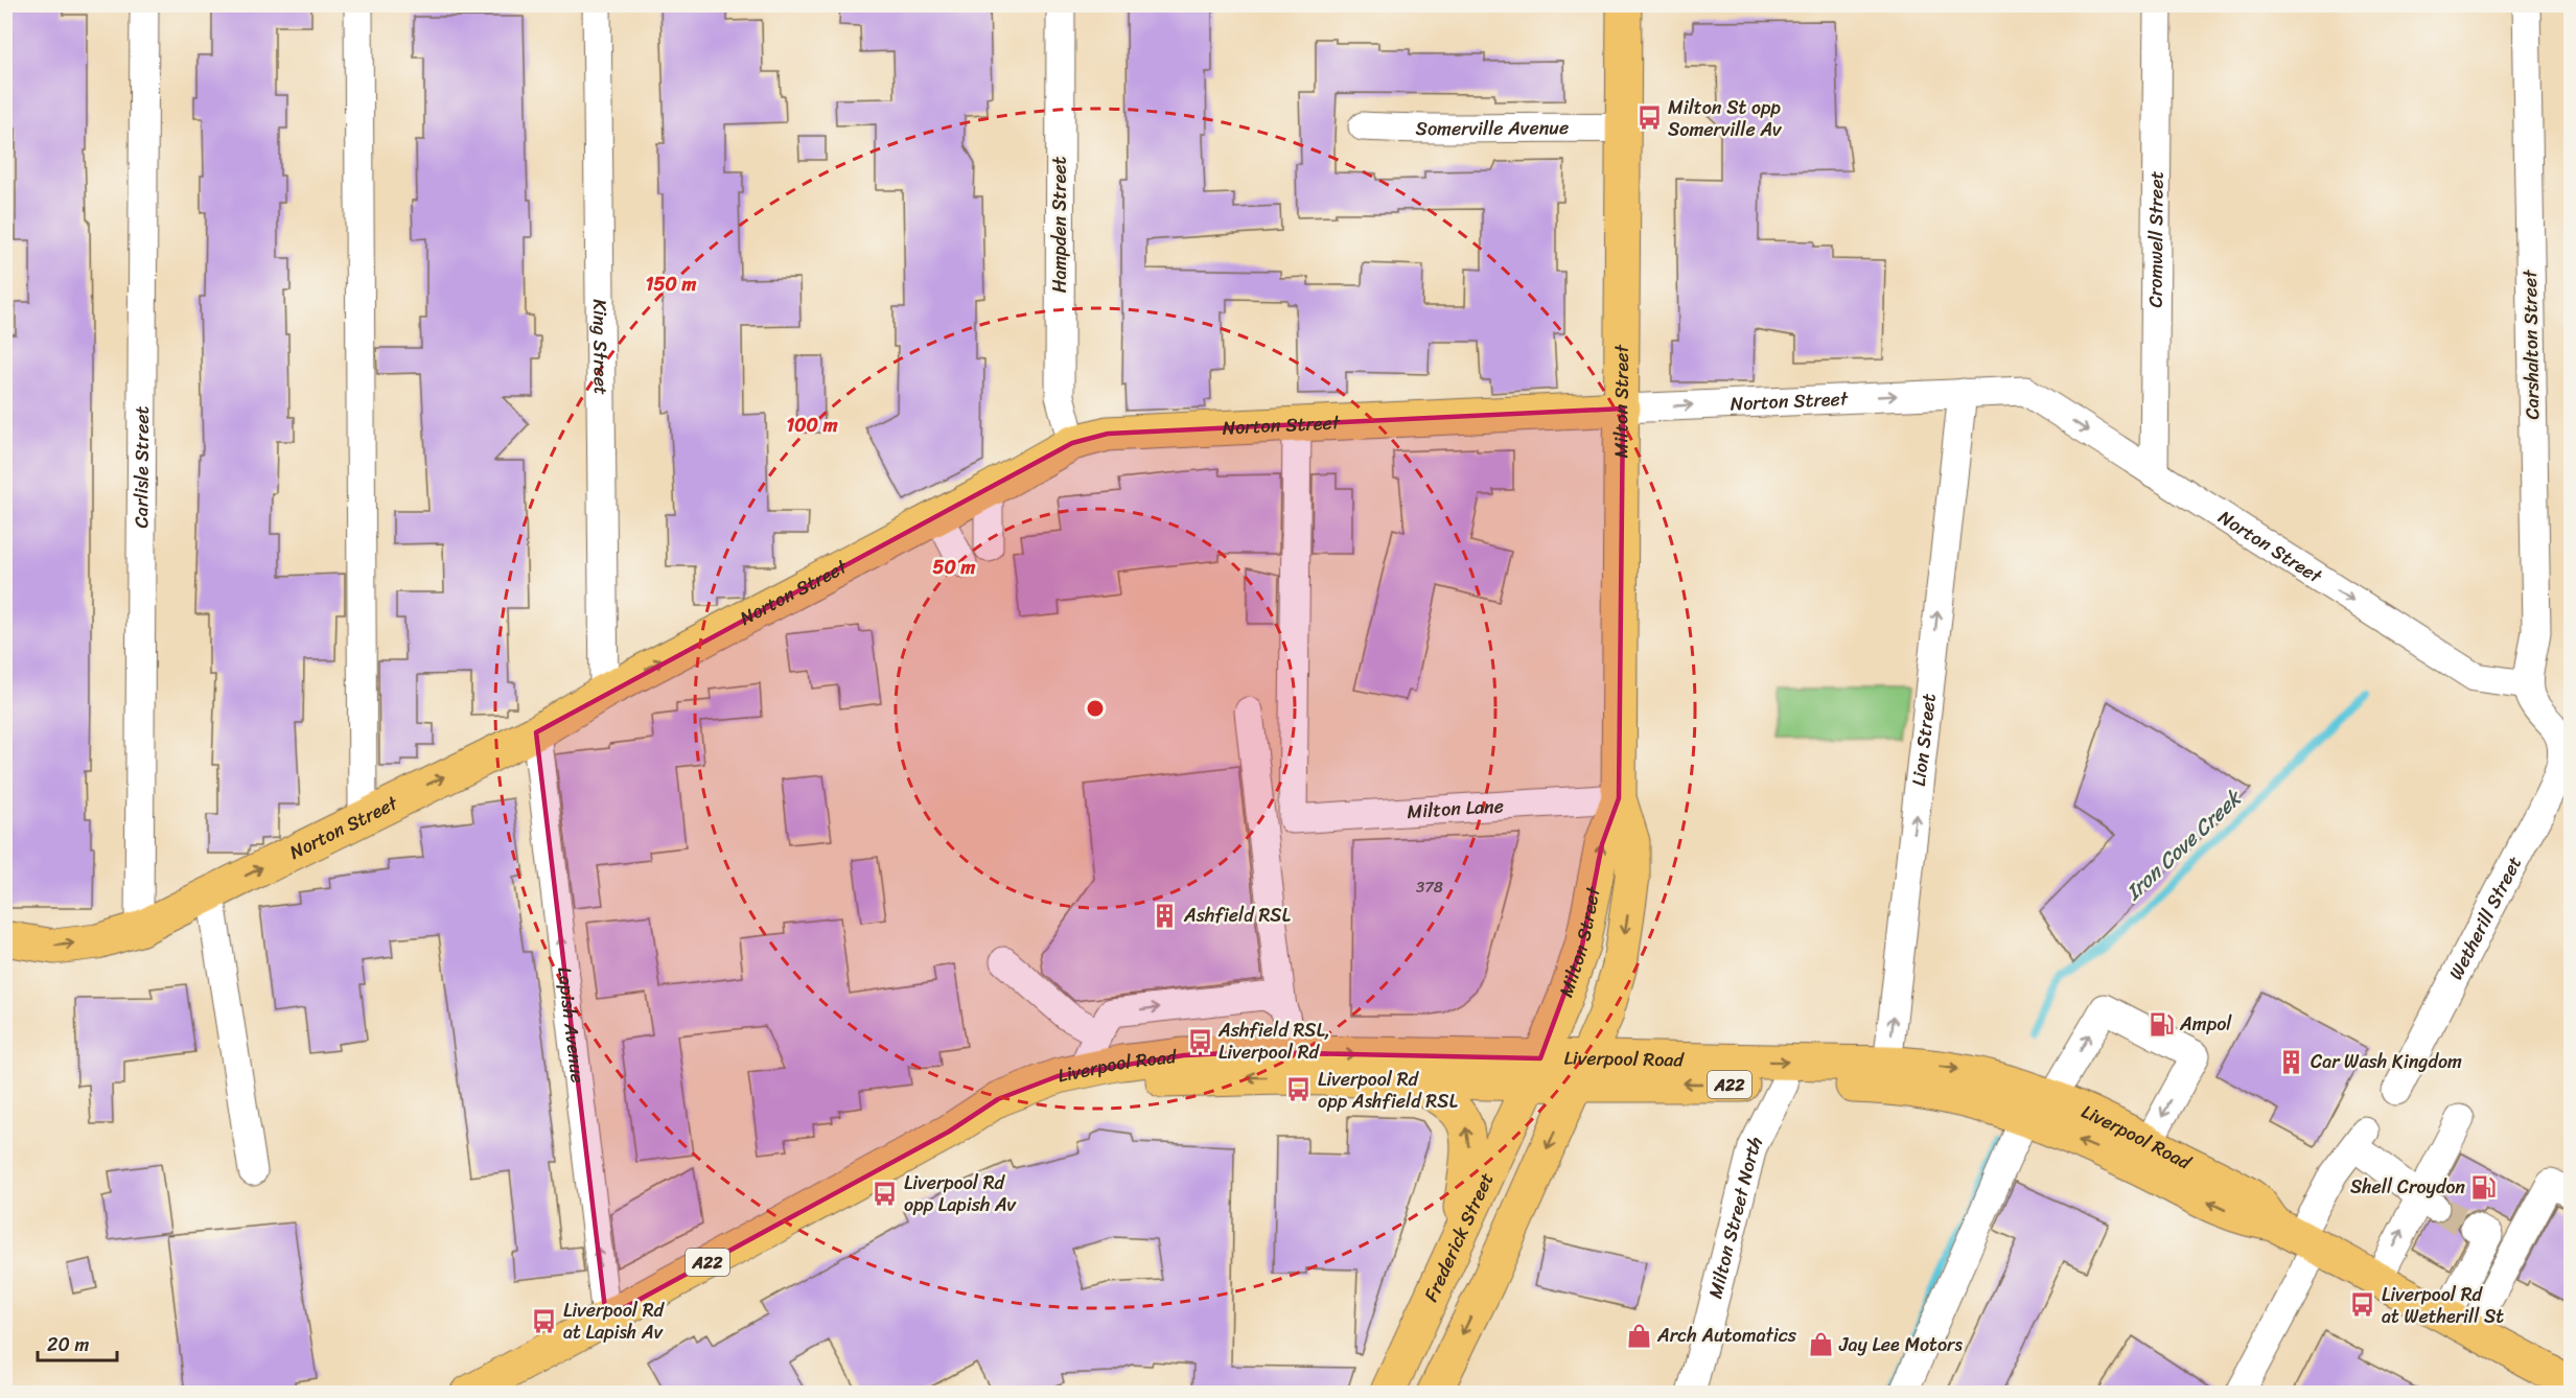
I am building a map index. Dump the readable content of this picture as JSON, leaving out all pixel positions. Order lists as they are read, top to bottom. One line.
{"streets":{"main road":["Milton Street","Norton Street","Liverpool Road","A22","Frederick Street"],"street":["Somerville Avenue","Hampden Street","Cromwell Street","Carshalton Street","King Street","Carlisle Street","Lion Street","Milton Lane","Wetherill Street","Lapish Avenue","Milton Street North"]},"crossings":[["Somerville Avenue","Milton Street"],["Hampden Street","Norton Street"],["Cromwell Street","Norton Street"],["Carshalton Street","Norton Street"],["Carshalton Street","Wetherill Street"],["King Street","Norton Street"],["Milton Street","Norton Street"],["Milton Street","Milton Lane"],["Milton Street","Liverpool Road"],["Milton Street","Frederick Street"],["Norton Street","Carlisle Street"],["Norton Street","Lion Street"],["Norton Street","Milton Lane"],["Norton Street","Wetherill Street"],["Norton Street","Lapish Avenue"],["Lion Street","Liverpool Road"],["Lapish Avenue","Liverpool Road"],["Liverpool Road","Milton Street North"],["Liverpool Road","Frederick Street"]],"one_way":["Norton Street","Lion Street","Lapish Avenue"],"water":["Iron Cove Creek"],"places":{"bus stop":["Milton St opp Somerville Av","Ashfield RSL, Liverpool Rd","Liverpool Rd opp Ashfield RSL","Liverpool Rd opp Lapish Av","Liverpool Rd at Wetherill St","Liverpool Rd at Lapish Av"],"building":["Ashfield RSL","Car Wash Kingdom"],"fuel station":["Ampol","Shell Croydon"],"shop":["Arch Automatics","Jay Lee Motors"]},"house_numbers":["378"],"scale_bar":"20 m","rings":["150 m","100 m","50 m"]}
